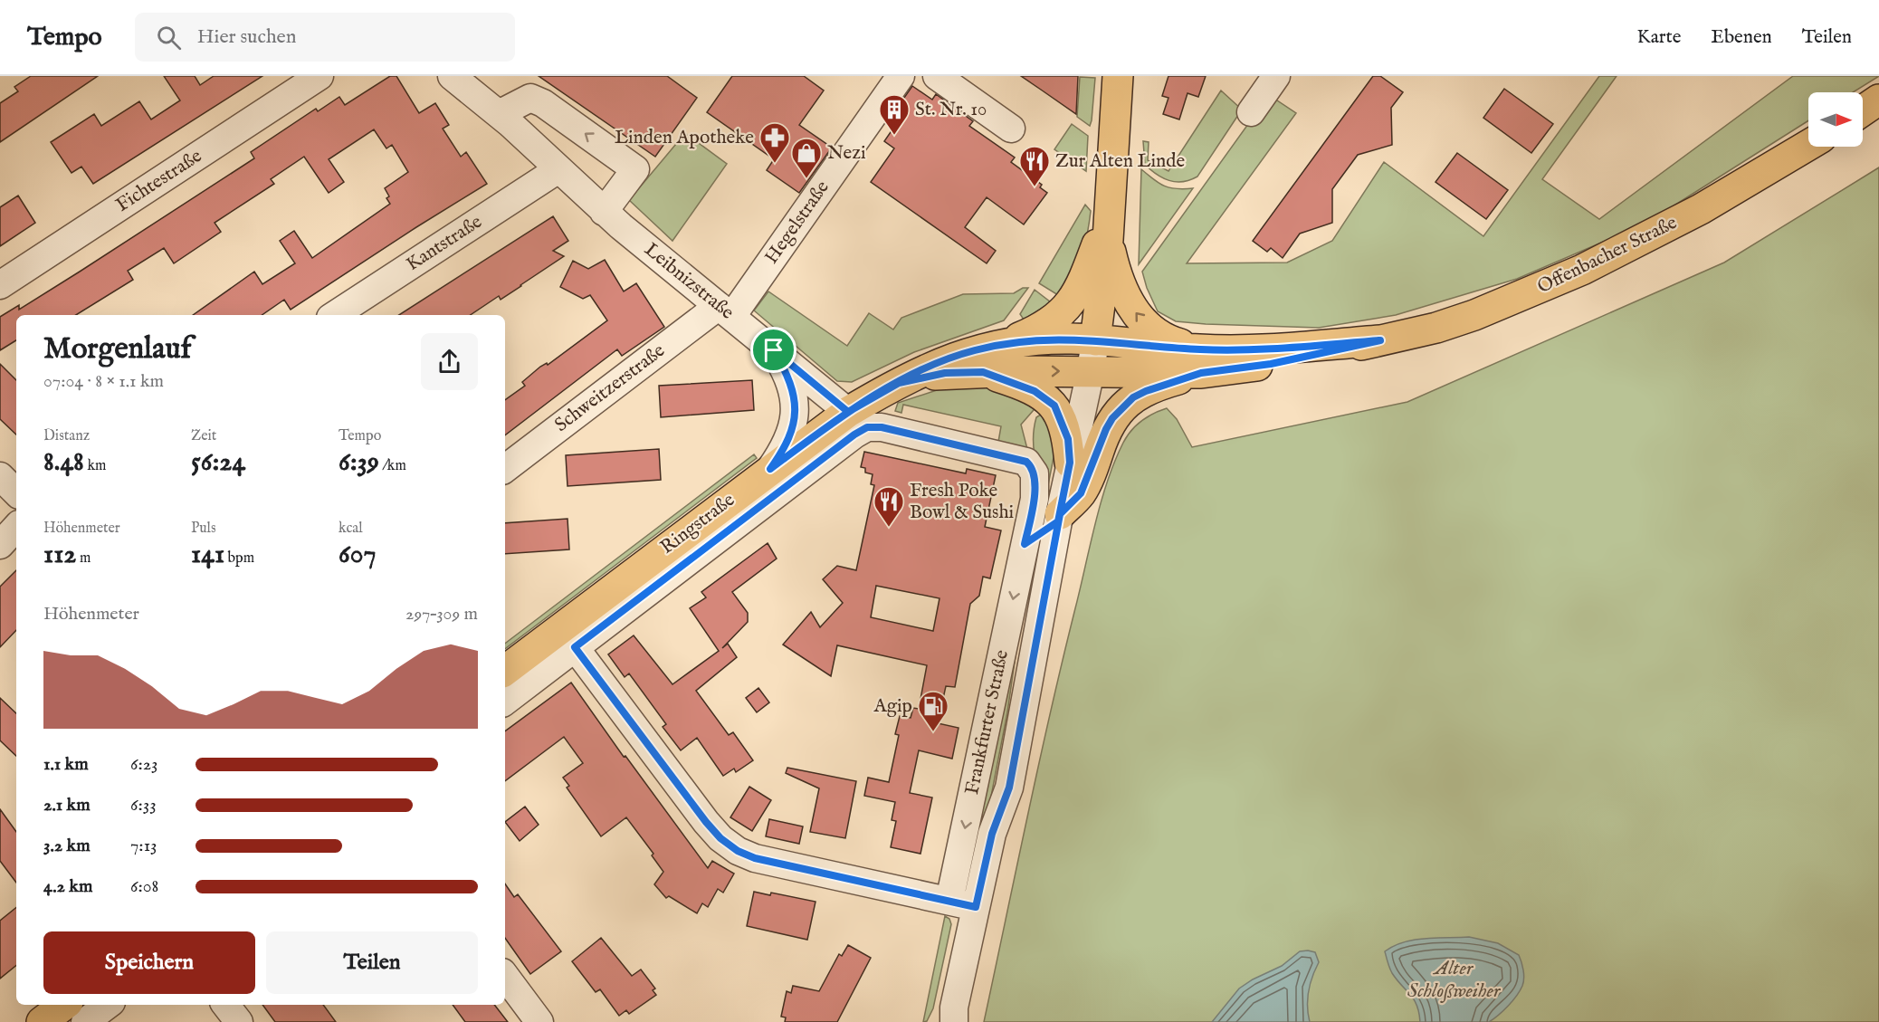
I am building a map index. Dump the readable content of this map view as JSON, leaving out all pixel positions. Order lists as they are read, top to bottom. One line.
{"streets":{"main road":["Offenbacher Straße","Ringstraße"],"street":["Fichtestraße","Hegelstraße","Kantstraße","Leibnizstraße","Schweitzerstraße","Frankfurter Straße"]},"crossings":[["Hegelstraße","Leibnizstraße"],["Hegelstraße","Schweitzerstraße"],["Kantstraße","Leibnizstraße"],["Offenbacher Straße","Ringstraße"],["Offenbacher Straße","Frankfurter Straße"],["Leibnizstraße","Schweitzerstraße"],["Leibnizstraße","Ringstraße"],["Ringstraße","Frankfurter Straße"]],"water":["Alter Schloßweiher"],"places":{"building":["St. Nr. 10"],"pharmacy":["Linden Apotheke"],"shop":["Nezi"],"restaurant":["Zur Alten Linde","Fresh Poke Bowl & Sushi"],"fuel station":["Agip"]},"north":"right","page":{"header":"Tempo","search":"Hier suchen","nav":["Karte","Ebenen","Teilen"],"heading":["Morgenlauf","07:04 · 8 × 1.1 km"],"stats":[["Distanz","8.48 km"],["Zeit","56:24"],["Tempo","6:39 /km"],["Höhenmeter","112 m"],["Puls","141 bpm"],["kcal","607"]],"chart":["Höhenmeter","297–309 m"],"list":[{"name":"1.1 km","note":"6:23"},{"name":"2.1 km","note":"6:33"},{"name":"3.2 km","note":"7:13"},{"name":"4.2 km","note":"6:08"}],"buttons":["Speichern","Teilen"]}}
